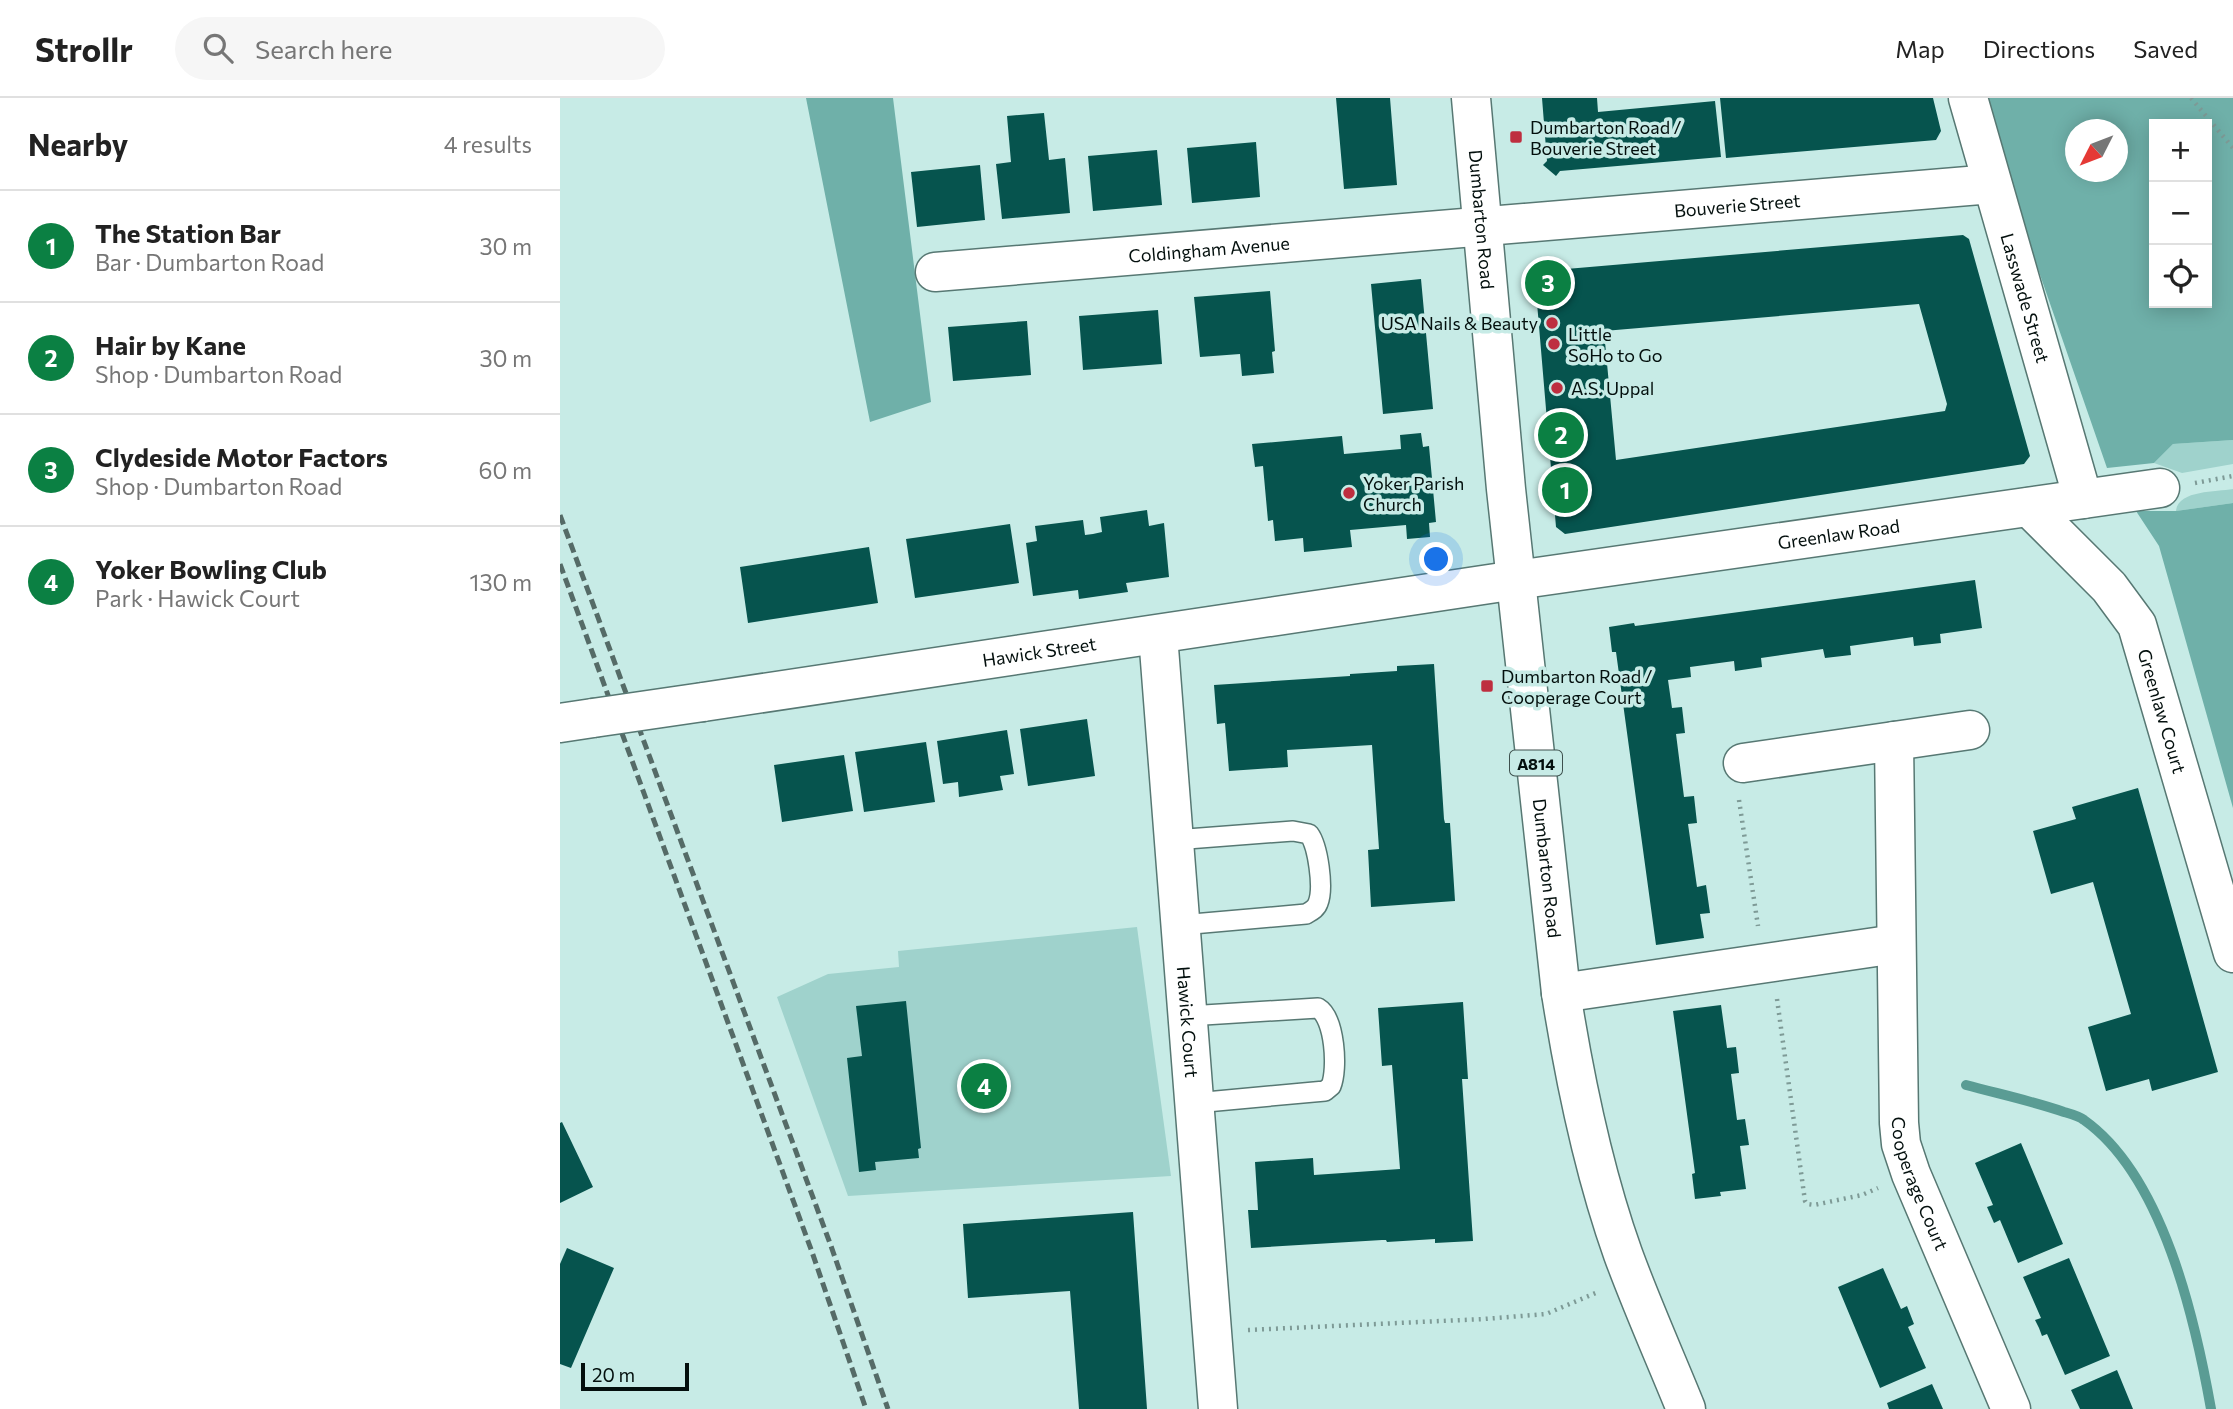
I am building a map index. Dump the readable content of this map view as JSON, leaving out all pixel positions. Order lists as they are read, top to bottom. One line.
{"streets":{"street":["Bouverie Street","Dumbarton Road","Coldingham Avenue","Lasswade Street","Greenlaw Road","Hawick Street","Greenlaw Court","A814","Hawick Court","Cooperage Court"]},"crossings":[["Bouverie Street","Dumbarton Road"],["Bouverie Street","Coldingham Avenue"],["Bouverie Street","Lasswade Street"],["Dumbarton Road","Coldingham Avenue"],["Dumbarton Road","Greenlaw Road"],["Dumbarton Road","Hawick Street"],["Lasswade Street","Greenlaw Road"],["Greenlaw Road","Hawick Street"],["Greenlaw Road","Greenlaw Court"],["Hawick Street","Hawick Court"]],"places":{"transit":["Dumbarton Road / Bouverie Street","Dumbarton Road / Cooperage Court"],"other":["USA Nails & Beauty","Little SoHo to Go","A.S. Uppal","Yoker Parish Church"]},"scale_bar":"20 m","north":"bottom left","page":{"header":"Strollr","search":"Search here","nav":["Map","Directions","Saved"],"heading":["Nearby","4 results"],"map_buttons":["+","−"],"list":[{"mark":"1","name":"The Station Bar","note":"Bar · Dumbarton Road","value":"30 m"},{"mark":"2","name":"Hair by Kane","note":"Shop · Dumbarton Road","value":"30 m"},{"mark":"3","name":"Clydeside Motor Factors","note":"Shop · Dumbarton Road","value":"60 m"},{"mark":"4","name":"Yoker Bowling Club","note":"Park · Hawick Court","value":"130 m"}],"pins":["3","2","1","4"],"scale":"20 m"}}
